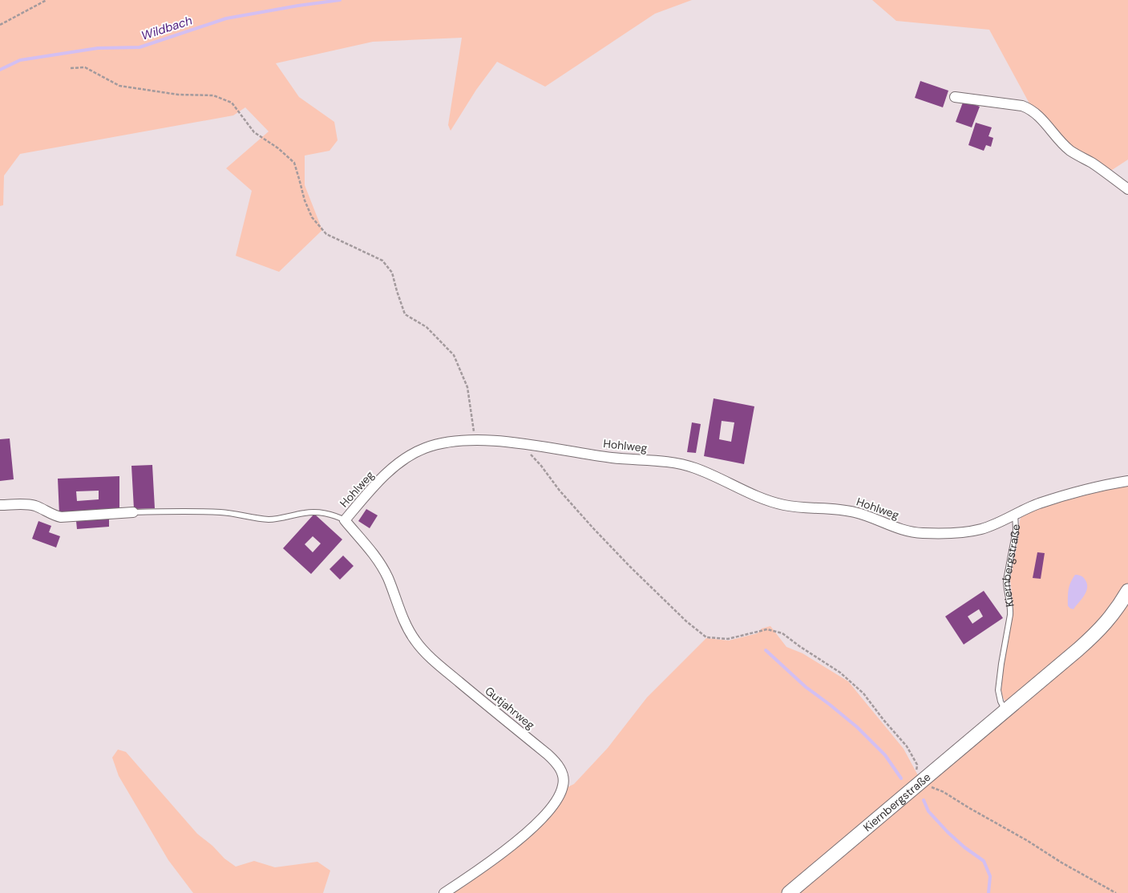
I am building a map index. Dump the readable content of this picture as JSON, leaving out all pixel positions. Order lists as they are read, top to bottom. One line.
{"streets":{"street":["Hohlweg","Kiernbergstraße","Gutjahrweg"]},"crossings":[["Hohlweg","Kiernbergstraße"],["Hohlweg","Gutjahrweg"]],"water":["Wildbach"]}
